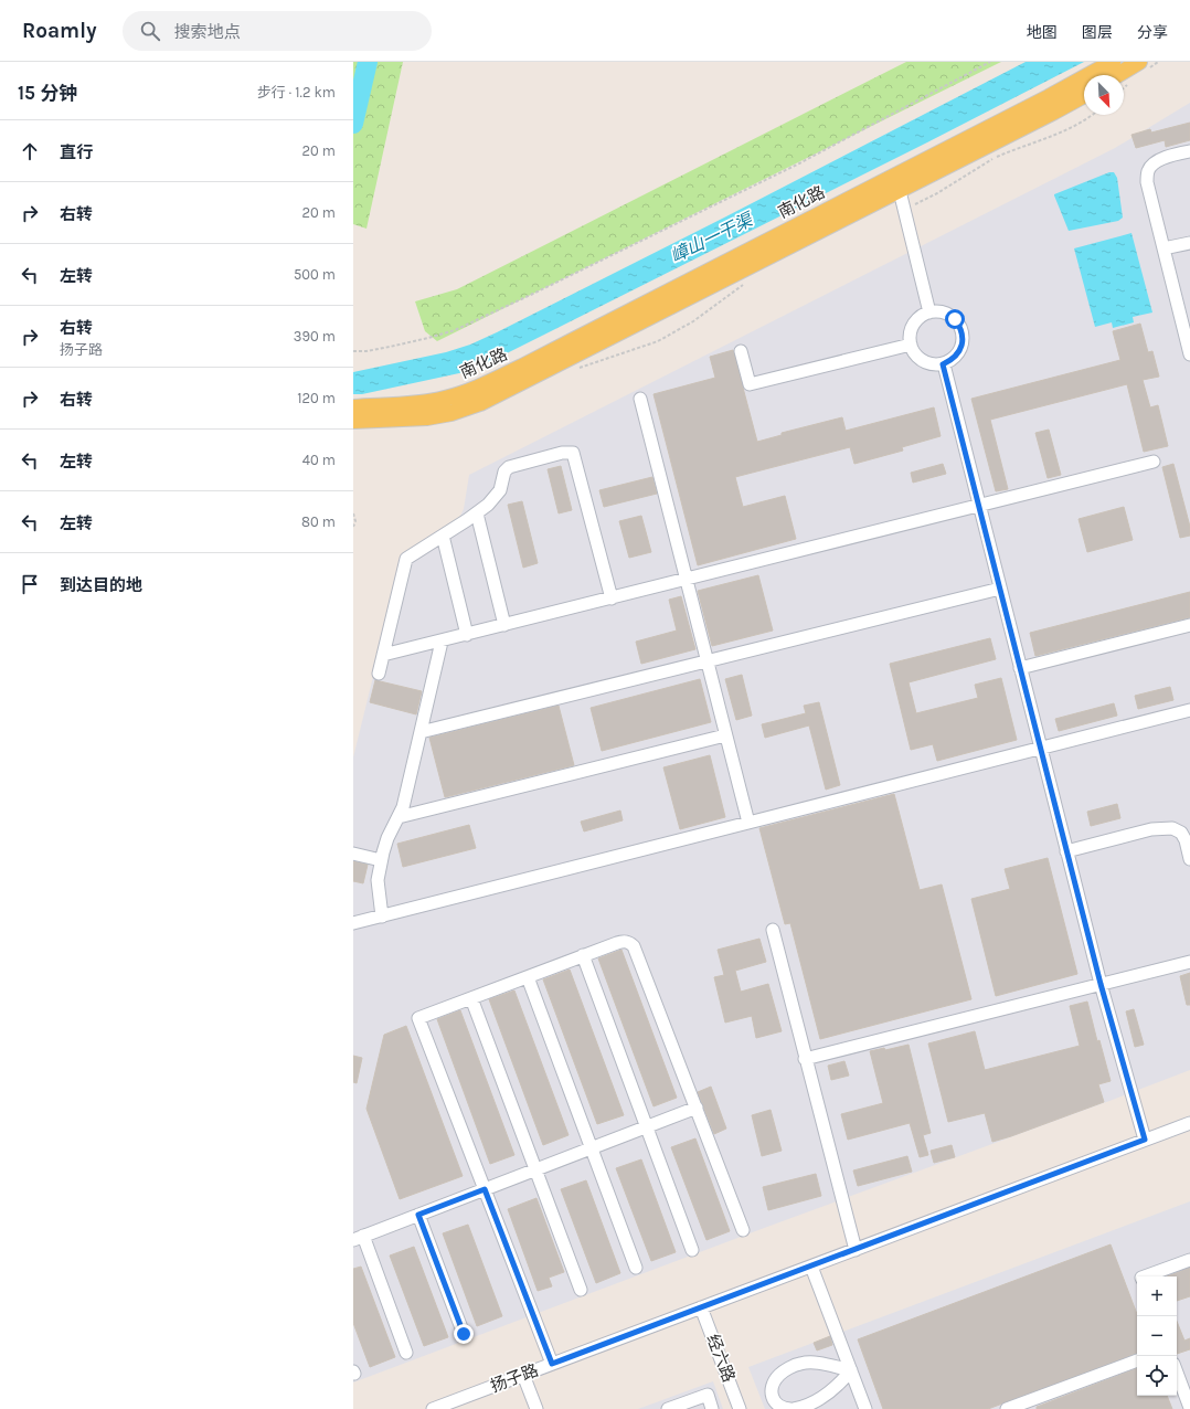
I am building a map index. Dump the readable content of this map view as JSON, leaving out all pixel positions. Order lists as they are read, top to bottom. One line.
{"streets":{"main road":["南化路"],"street":["经六路","扬子路"]},"crossings":[["经六路","扬子路"]],"water":["嶂山一干渠"],"north":"bottom right","page":{"header":"Roamly","search":"搜索地点","nav":["地图","图层","分享"],"heading":["15 分钟","步行 · 1.2 km"],"list":[["直行","20 m"],["右转","20 m"],["左转","500 m"],["右转","扬子路","390 m"],["右转","120 m"],["左转","40 m"],["左转","80 m"],"到达目的地"],"map_buttons":["+","−"]}}
